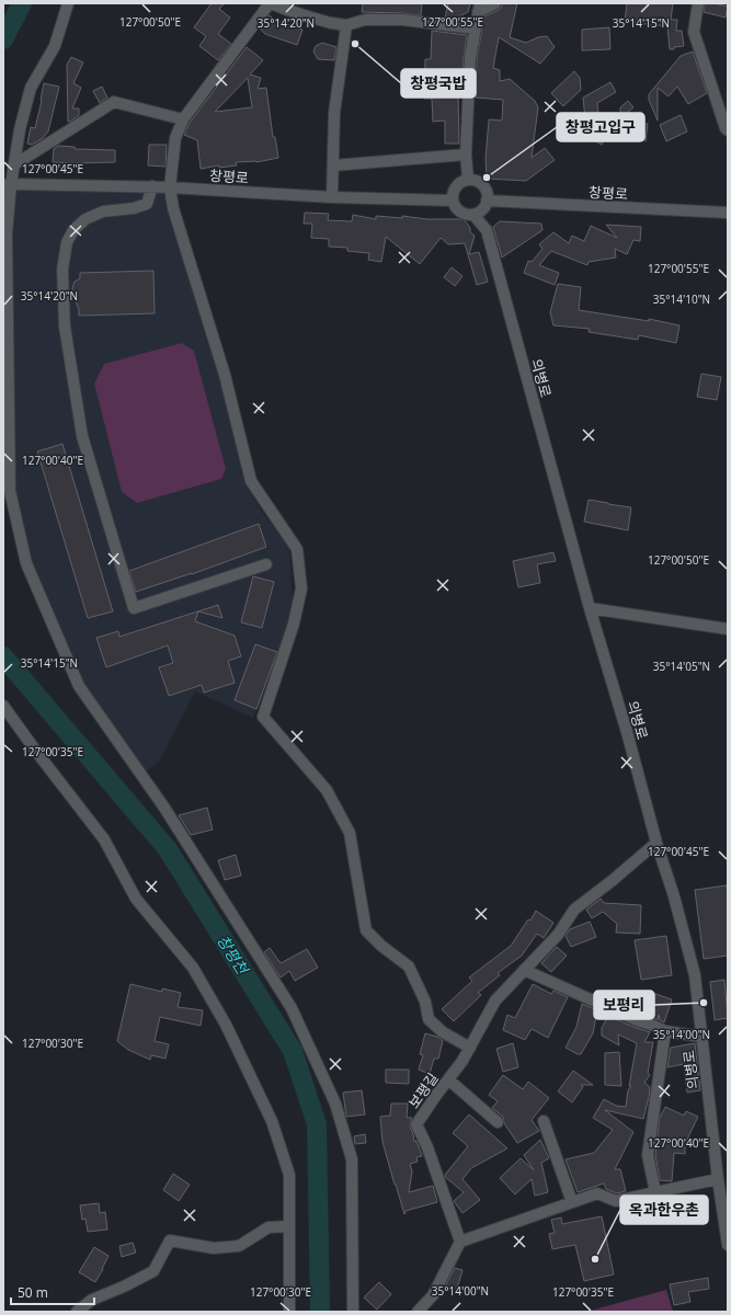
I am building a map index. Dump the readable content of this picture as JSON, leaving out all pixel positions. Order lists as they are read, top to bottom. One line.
{"streets":{"street":["창평로","의병로","보평길"]},"crossings":[["창평로","의병로"],["의병로","보평길"]],"water":["창평천"],"places":["창평국밥","창평고입구","보평리","옥과한우촌"],"scale_bar":"50 m","coordinates":["127°00'50\"E","127°00'55\"E","35°14'20\"N","35°14'15\"N","127°00'45\"E","35°14'10\"N","127°00'40\"E","35°14'05\"N","127°00'35\"E","35°14'00\"N","127°00'30\"E"]}
